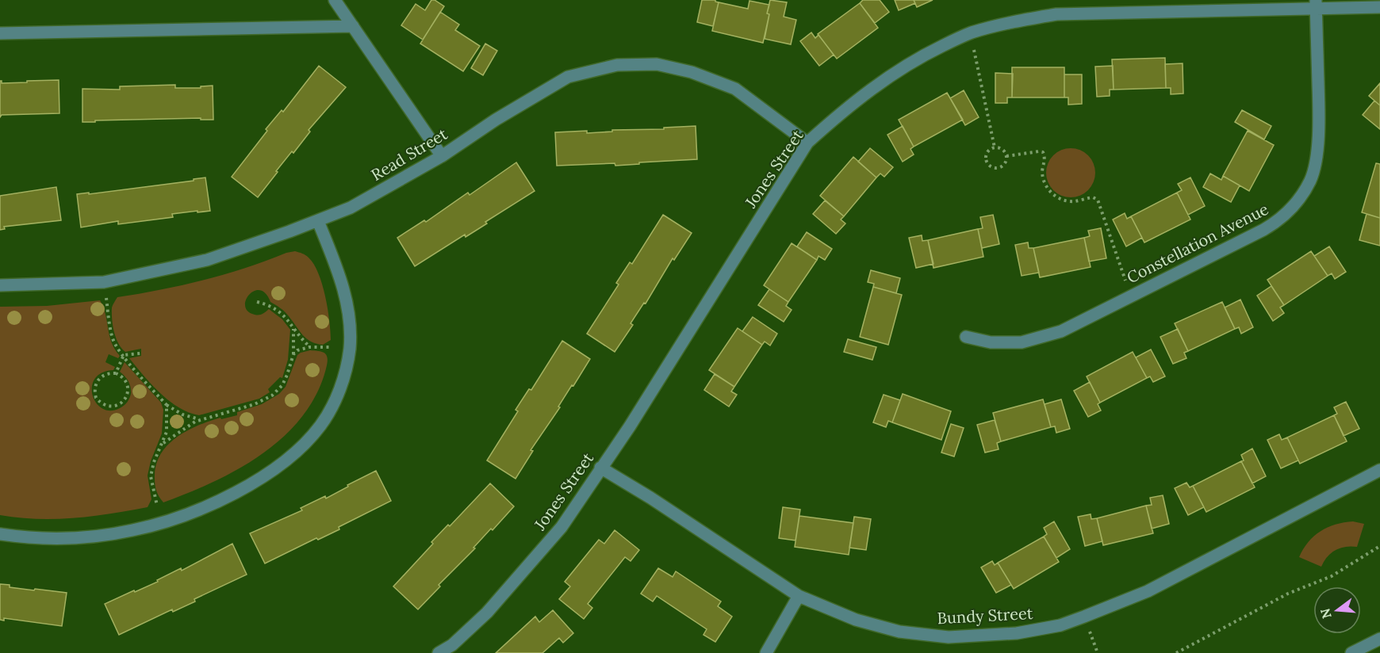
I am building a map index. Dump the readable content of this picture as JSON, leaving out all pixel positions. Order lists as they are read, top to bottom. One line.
{"streets":{"street":["Read Street","Jones Street","Constellation Avenue","Bundy Street"]},"crossings":[["Read Street","Jones Street"],["Jones Street","Constellation Avenue"],["Jones Street","Bundy Street"]],"north":"left"}
